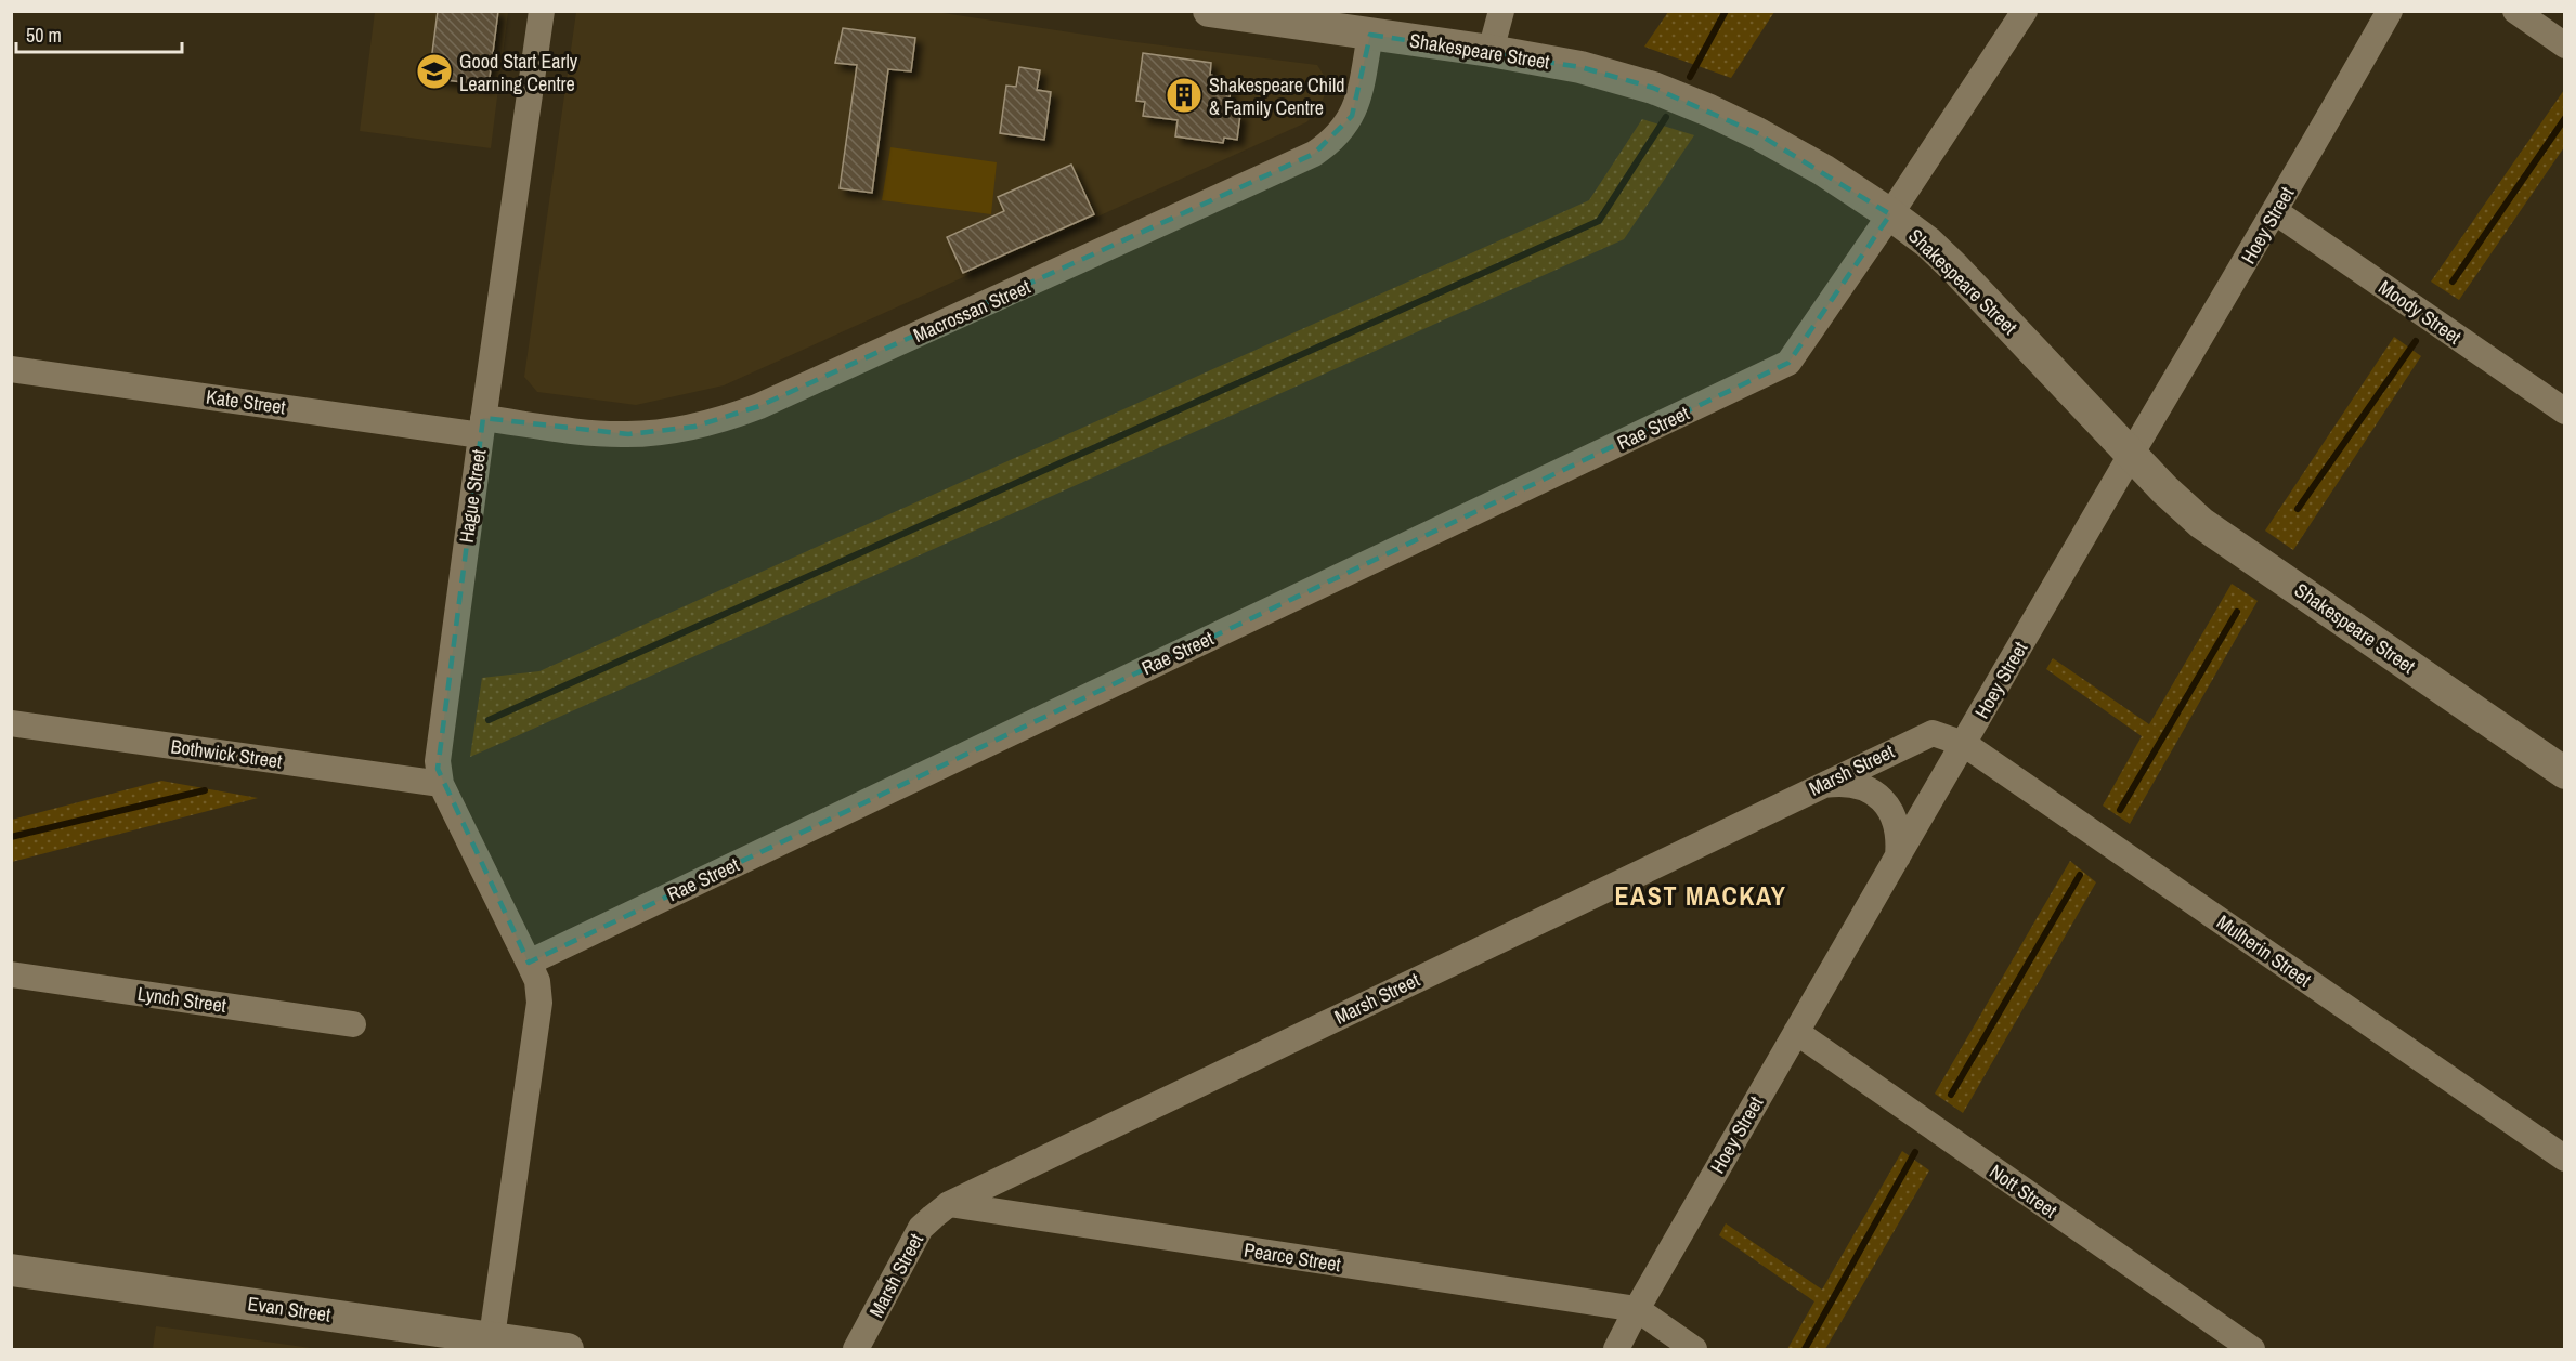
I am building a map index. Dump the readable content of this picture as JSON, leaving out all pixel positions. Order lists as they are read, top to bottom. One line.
{"streets":{"street":["Shakespeare Street","Hoey Street","Macrossan Street","Moody Street","Kate Street","Rae Street","Hague Street","Bothwick Street","Marsh Street","Mulherin Street","Lynch Street","Nott Street","Pearce Street","Evan Street"]},"crossings":[["Shakespeare Street","Hoey Street"],["Shakespeare Street","Macrossan Street"],["Shakespeare Street","Rae Street"],["Hoey Street","Moody Street"],["Hoey Street","Marsh Street"],["Hoey Street","Mulherin Street"],["Hoey Street","Nott Street"],["Hoey Street","Pearce Street"],["Macrossan Street","Kate Street"],["Macrossan Street","Hague Street"],["Kate Street","Hague Street"],["Rae Street","Hague Street"],["Hague Street","Bothwick Street"],["Marsh Street","Mulherin Street"],["Marsh Street","Pearce Street"]],"districts":["EAST MACKAY"],"places":{"school or university":["Good Start Early Learning Centre"],"building":["Shakespeare Child & Family Centre"]},"scale_bar":"50 m"}
